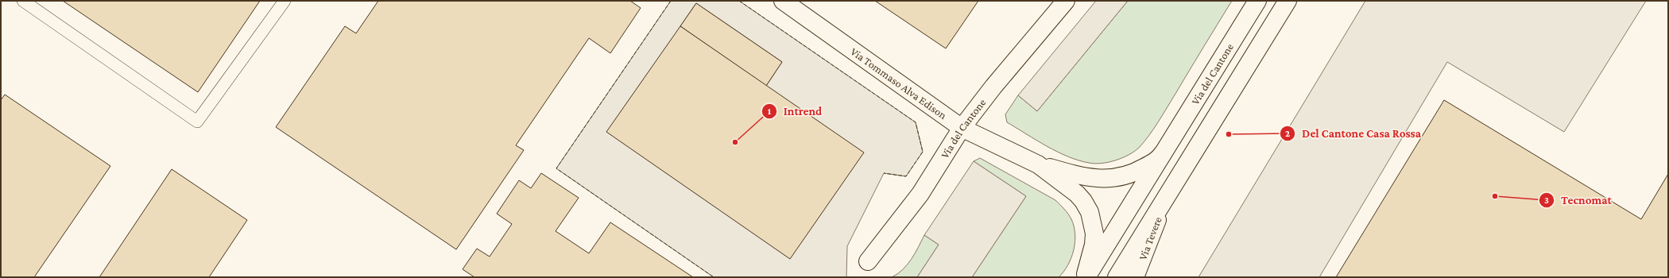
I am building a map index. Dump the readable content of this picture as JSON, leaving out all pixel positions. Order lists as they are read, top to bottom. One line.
{"streets":{"street":["Via del Cantone","Via Tommaso Alva Edison","Via Tevere"]},"crossings":[["Via del Cantone","Via Tommaso Alva Edison"]],"places":["Del Cantone Casa Rossa","Intrend","Tecnomat"]}
